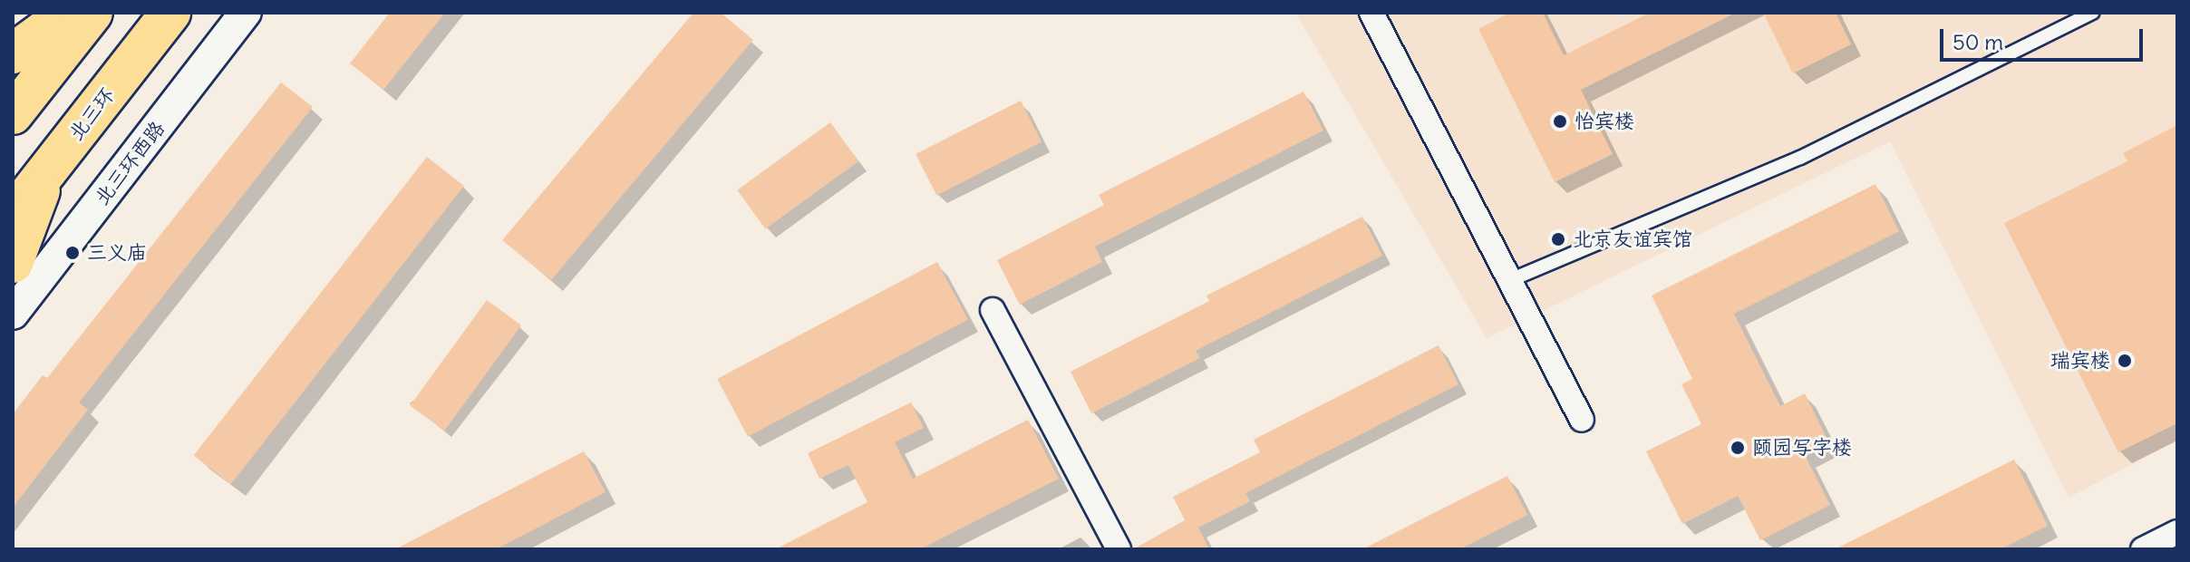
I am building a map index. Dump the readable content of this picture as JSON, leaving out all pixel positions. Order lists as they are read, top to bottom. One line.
{"streets":{"highway":["北三环"],"street":["北三环西路"]},"places":["怡宾楼","北京友谊宾馆","三义庙","瑞宾楼","颐园写字楼"],"scale_bar":"50 m"}
